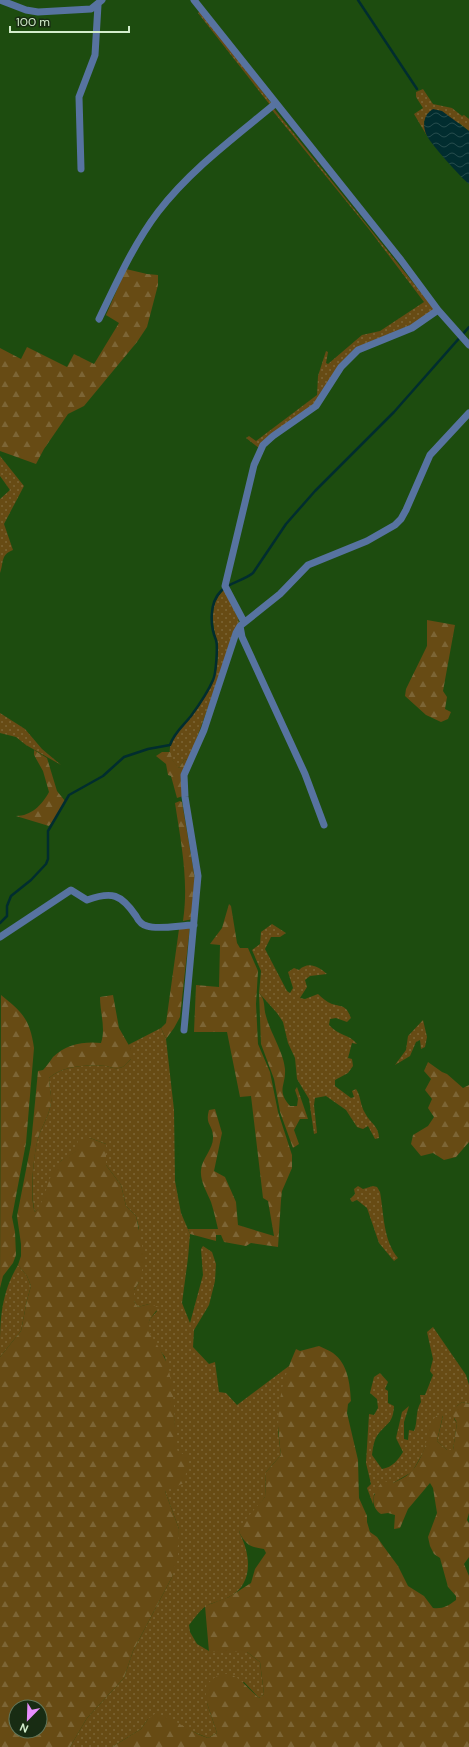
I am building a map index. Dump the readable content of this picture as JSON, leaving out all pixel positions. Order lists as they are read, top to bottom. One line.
{"scale_bar":"100 m","north":"bottom left"}
